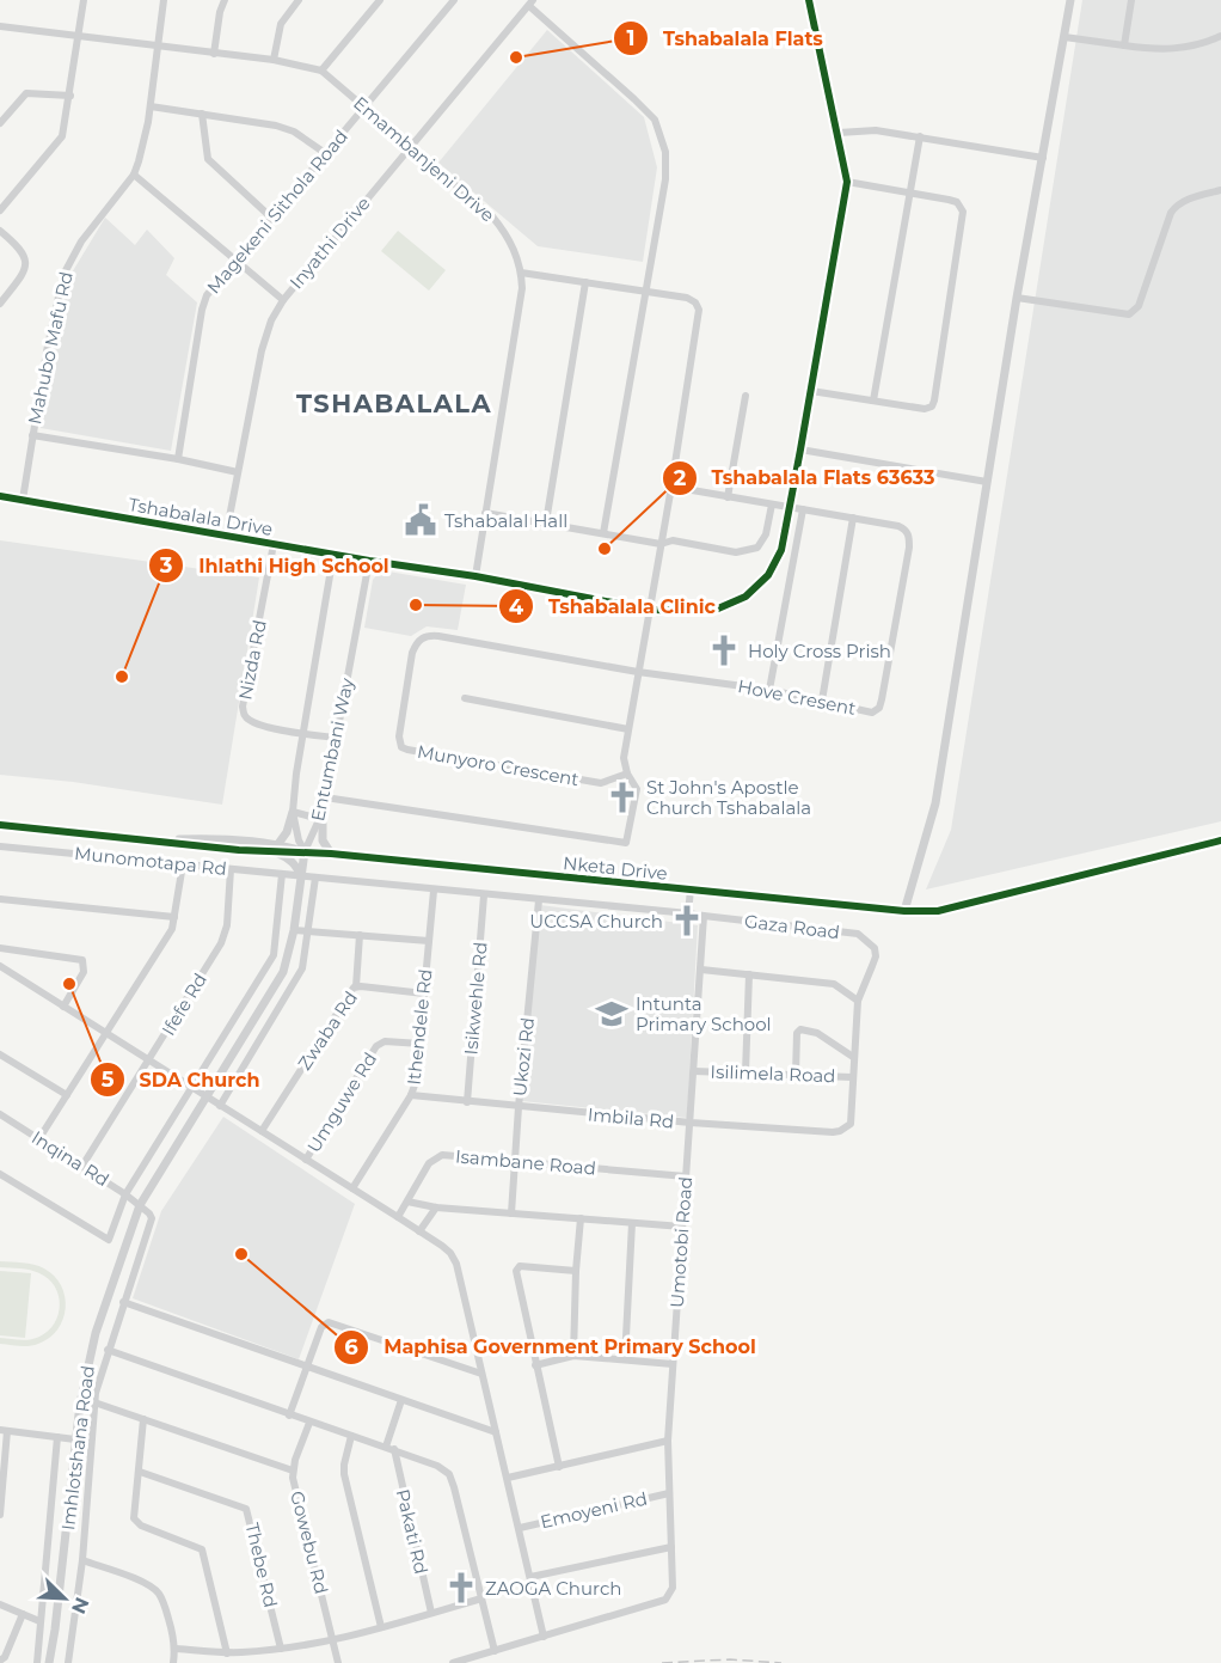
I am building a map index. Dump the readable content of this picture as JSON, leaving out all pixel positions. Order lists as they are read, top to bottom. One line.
{"streets":{"street":["Emambanjeni Drive","Magekeni Sithola Road","Inyathi Drive","Mahubo Mafu Rd","Tshabalala Drive","Nizda Rd","Hove Cresent","Entumbani Way","Munyoro Crescent","Munomotapa Rd","Nketa Drive","Gaza Road","Isikwehle Rd","Ifefe Rd","Ithendele Rd","Zwaba Rd","Ukozi Rd","Isilimela Road","Umguwe Rd","Imbila Rd","Inqina Rd","Isambane Road","Umotobi Road","Imhlotshana Road","Emoyeni Rd","Pakati Rd","Gowebu Rd","Thebe Rd"]},"crossings":[["Emambanjeni Drive","Magekeni Sithola Road"],["Emambanjeni Drive","Inyathi Drive"],["Emambanjeni Drive","Mahubo Mafu Rd"],["Emambanjeni Drive","Tshabalala Drive"],["Inyathi Drive","Tshabalala Drive"],["Mahubo Mafu Rd","Tshabalala Drive"],["Tshabalala Drive","Nizda Rd"],["Tshabalala Drive","Hove Cresent"],["Tshabalala Drive","Entumbani Way"],["Nizda Rd","Entumbani Way"],["Hove Cresent","Munyoro Crescent"],["Entumbani Way","Nketa Drive"],["Entumbani Way","Imhlotshana Road"],["Munomotapa Rd","Isikwehle Rd"],["Munomotapa Rd","Ifefe Rd"],["Munomotapa Rd","Ithendele Rd"],["Munomotapa Rd","Ukozi Rd"],["Munomotapa Rd","Imhlotshana Road"],["Nketa Drive","Imhlotshana Road"],["Gaza Road","Umotobi Road"],["Isikwehle Rd","Imbila Rd"],["Ifefe Rd","Inqina Rd"],["Ithendele Rd","Zwaba Rd"],["Ithendele Rd","Umguwe Rd"],["Ithendele Rd","Imbila Rd"],["Ukozi Rd","Imbila Rd"],["Ukozi Rd","Isambane Road"],["Isilimela Road","Imbila Rd"],["Isilimela Road","Umotobi Road"],["Imbila Rd","Umotobi Road"],["Inqina Rd","Imhlotshana Road"],["Isambane Road","Umotobi Road"],["Umotobi Road","Emoyeni Rd"]],"districts":["TSHABALALA"],"places":{"other":["Tshabalala Flats","Tshabalala Flats 63633","Tshabalala Clinic","Ihlathi High School","SDA Church","Maphisa Government Primary School"],"public building":["Tshabalal Hall"],"church":["Holy Cross Prish","St John's Apostle Church Tshabalala","UCCSA Church","ZAOGA Church"],"school or university":["Intunta Primary School"]},"north":"bottom right"}
